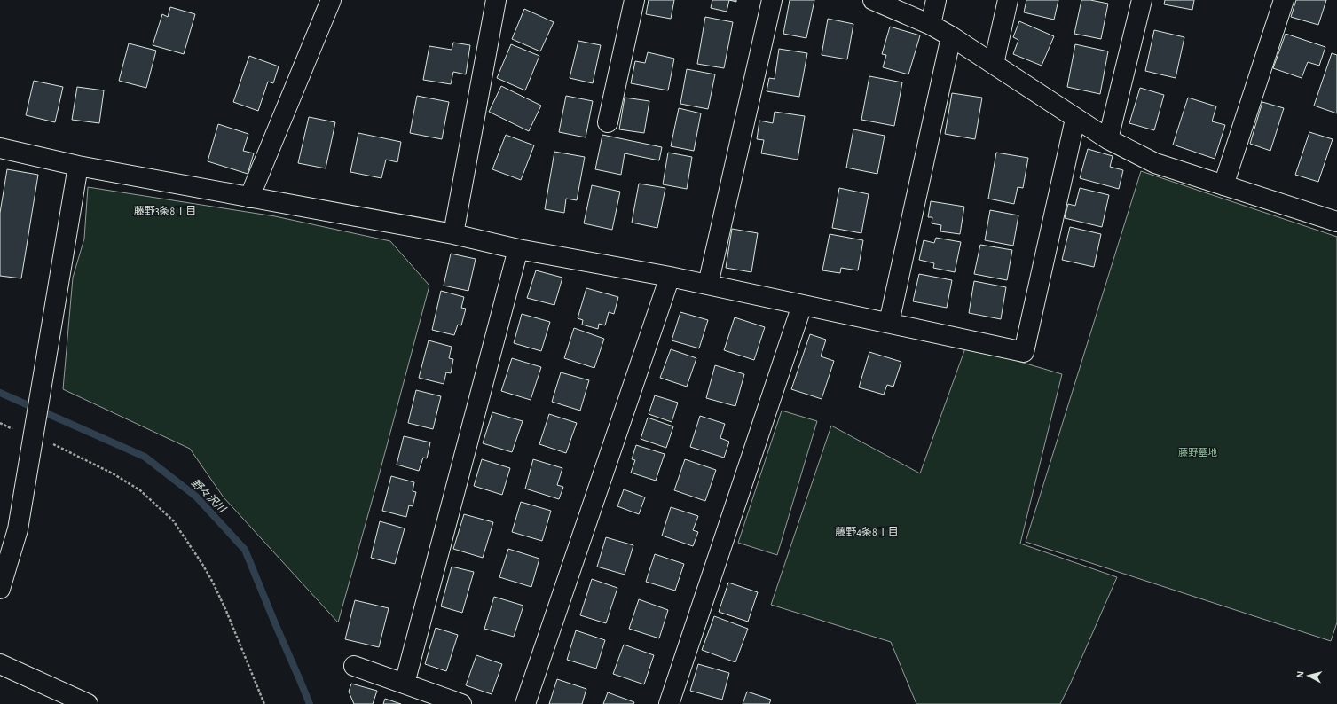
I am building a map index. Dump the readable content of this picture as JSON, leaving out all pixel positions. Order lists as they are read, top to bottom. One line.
{"districts":["藤野3条8丁目","藤野4条8丁目"],"water":["野々沢川"],"parks":["藤野墓地"],"north":"left"}
